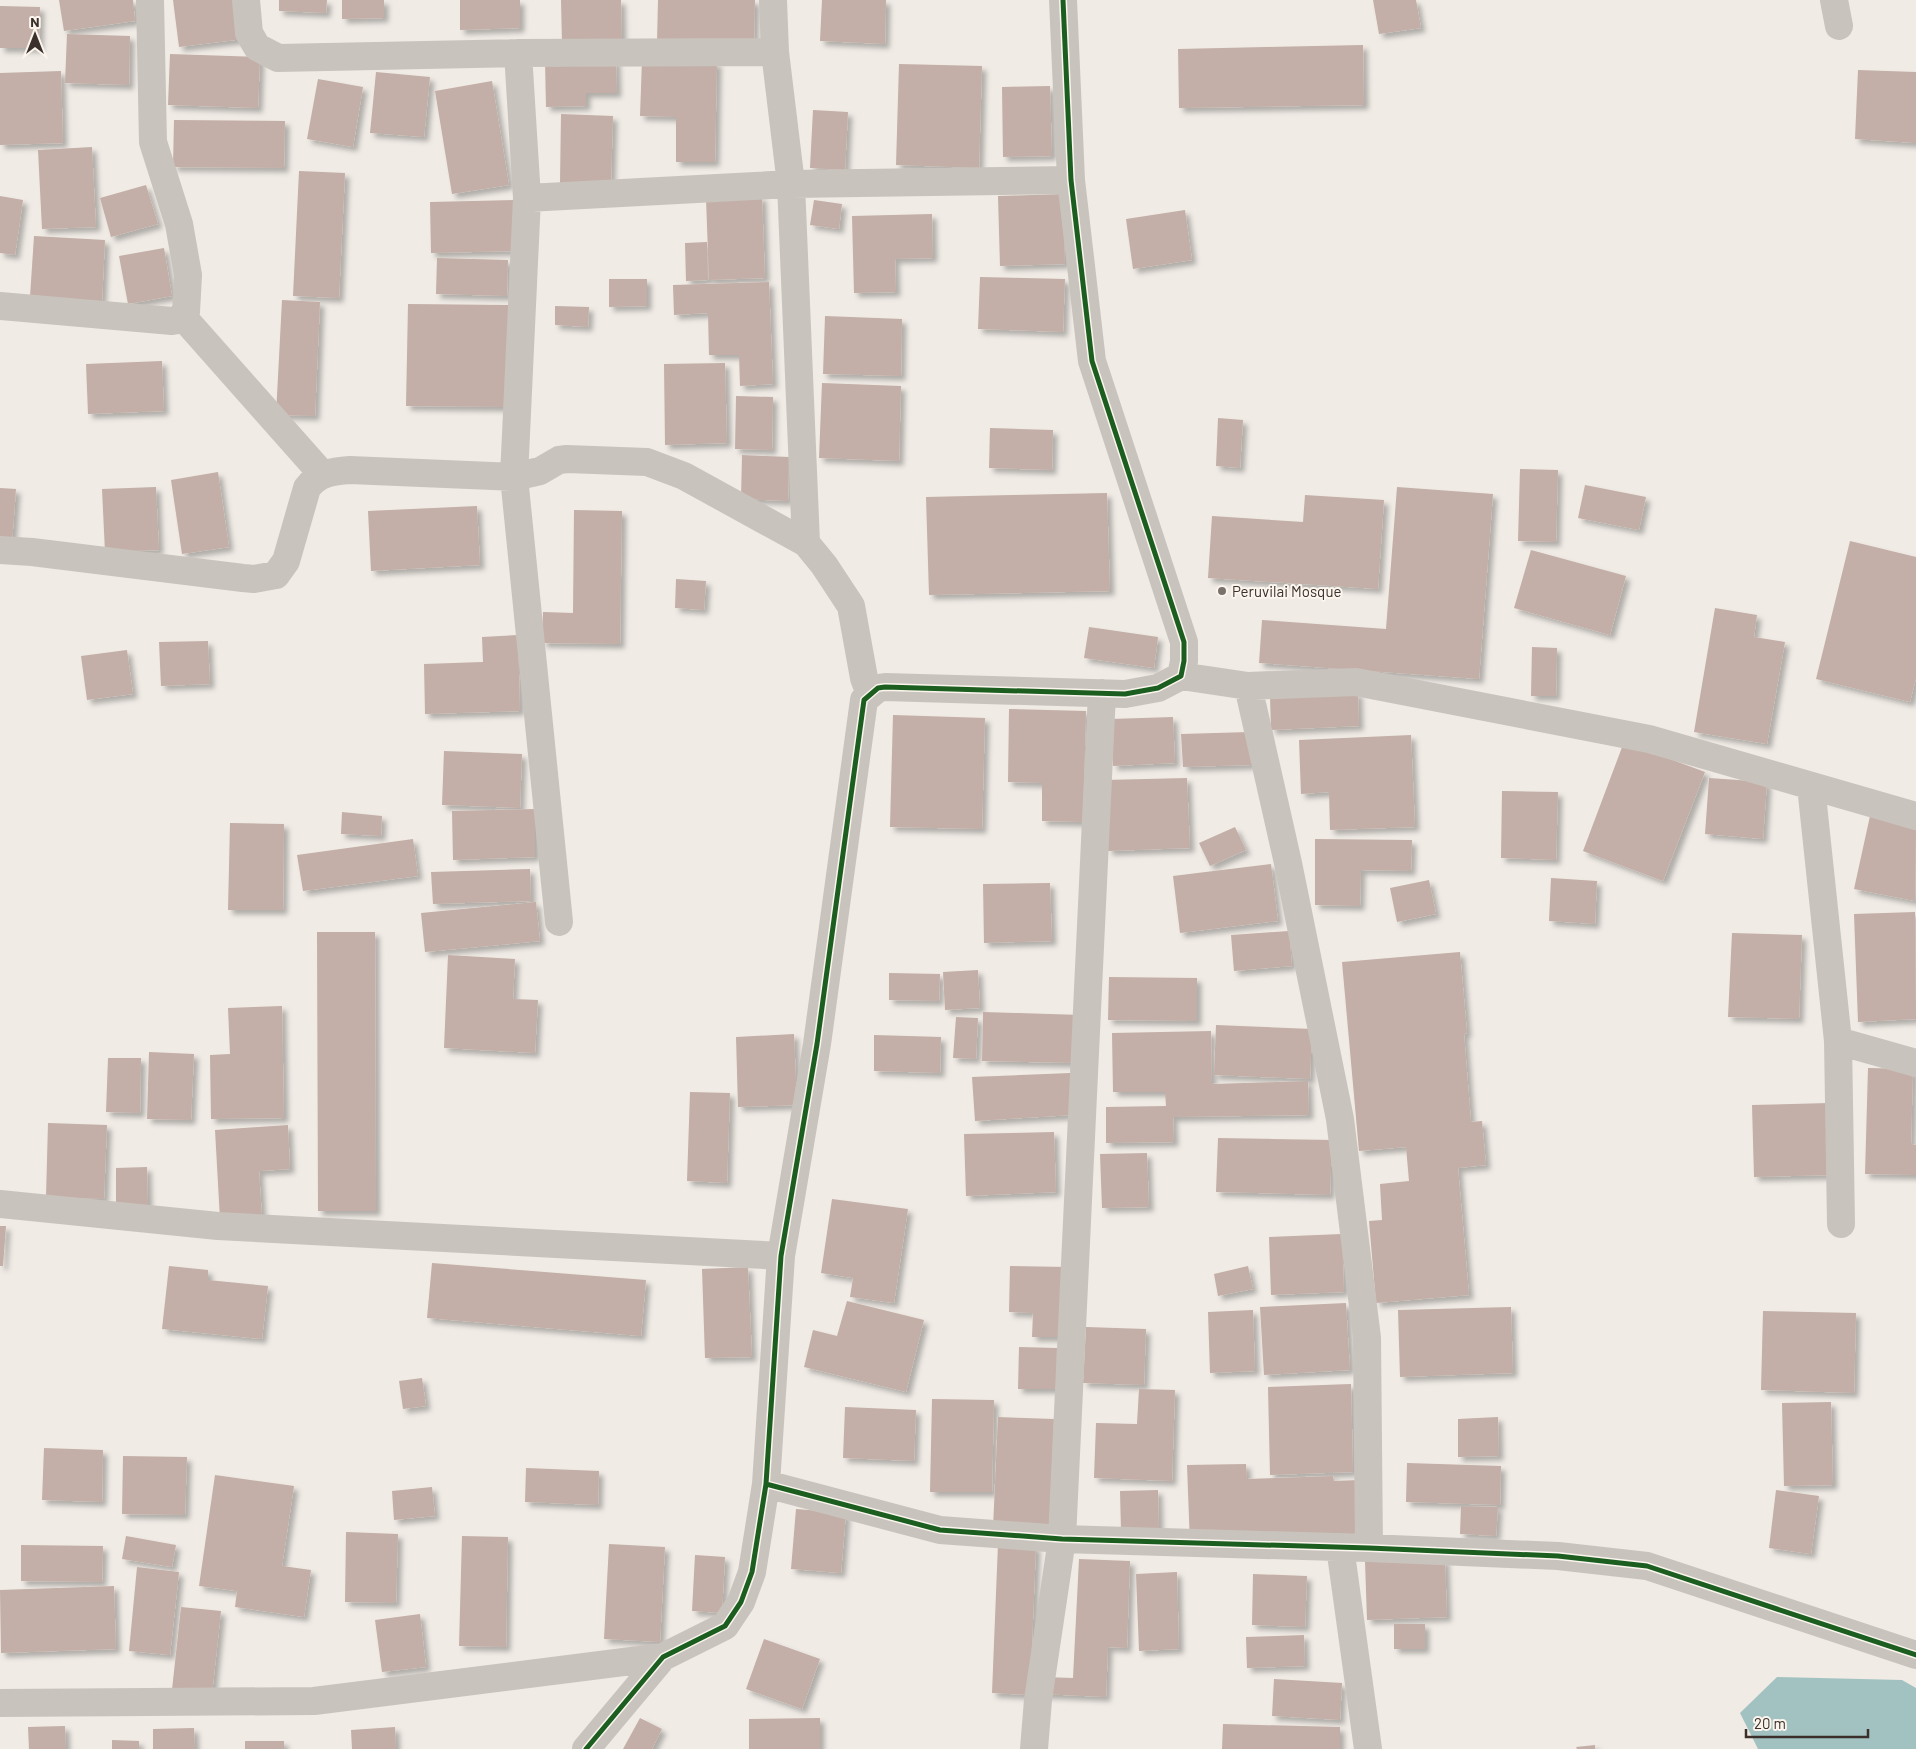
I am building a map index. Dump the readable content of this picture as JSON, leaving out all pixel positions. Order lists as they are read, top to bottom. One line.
{"places":["Peruvilai Mosque"],"scale_bar":"20 m","north":"top"}
